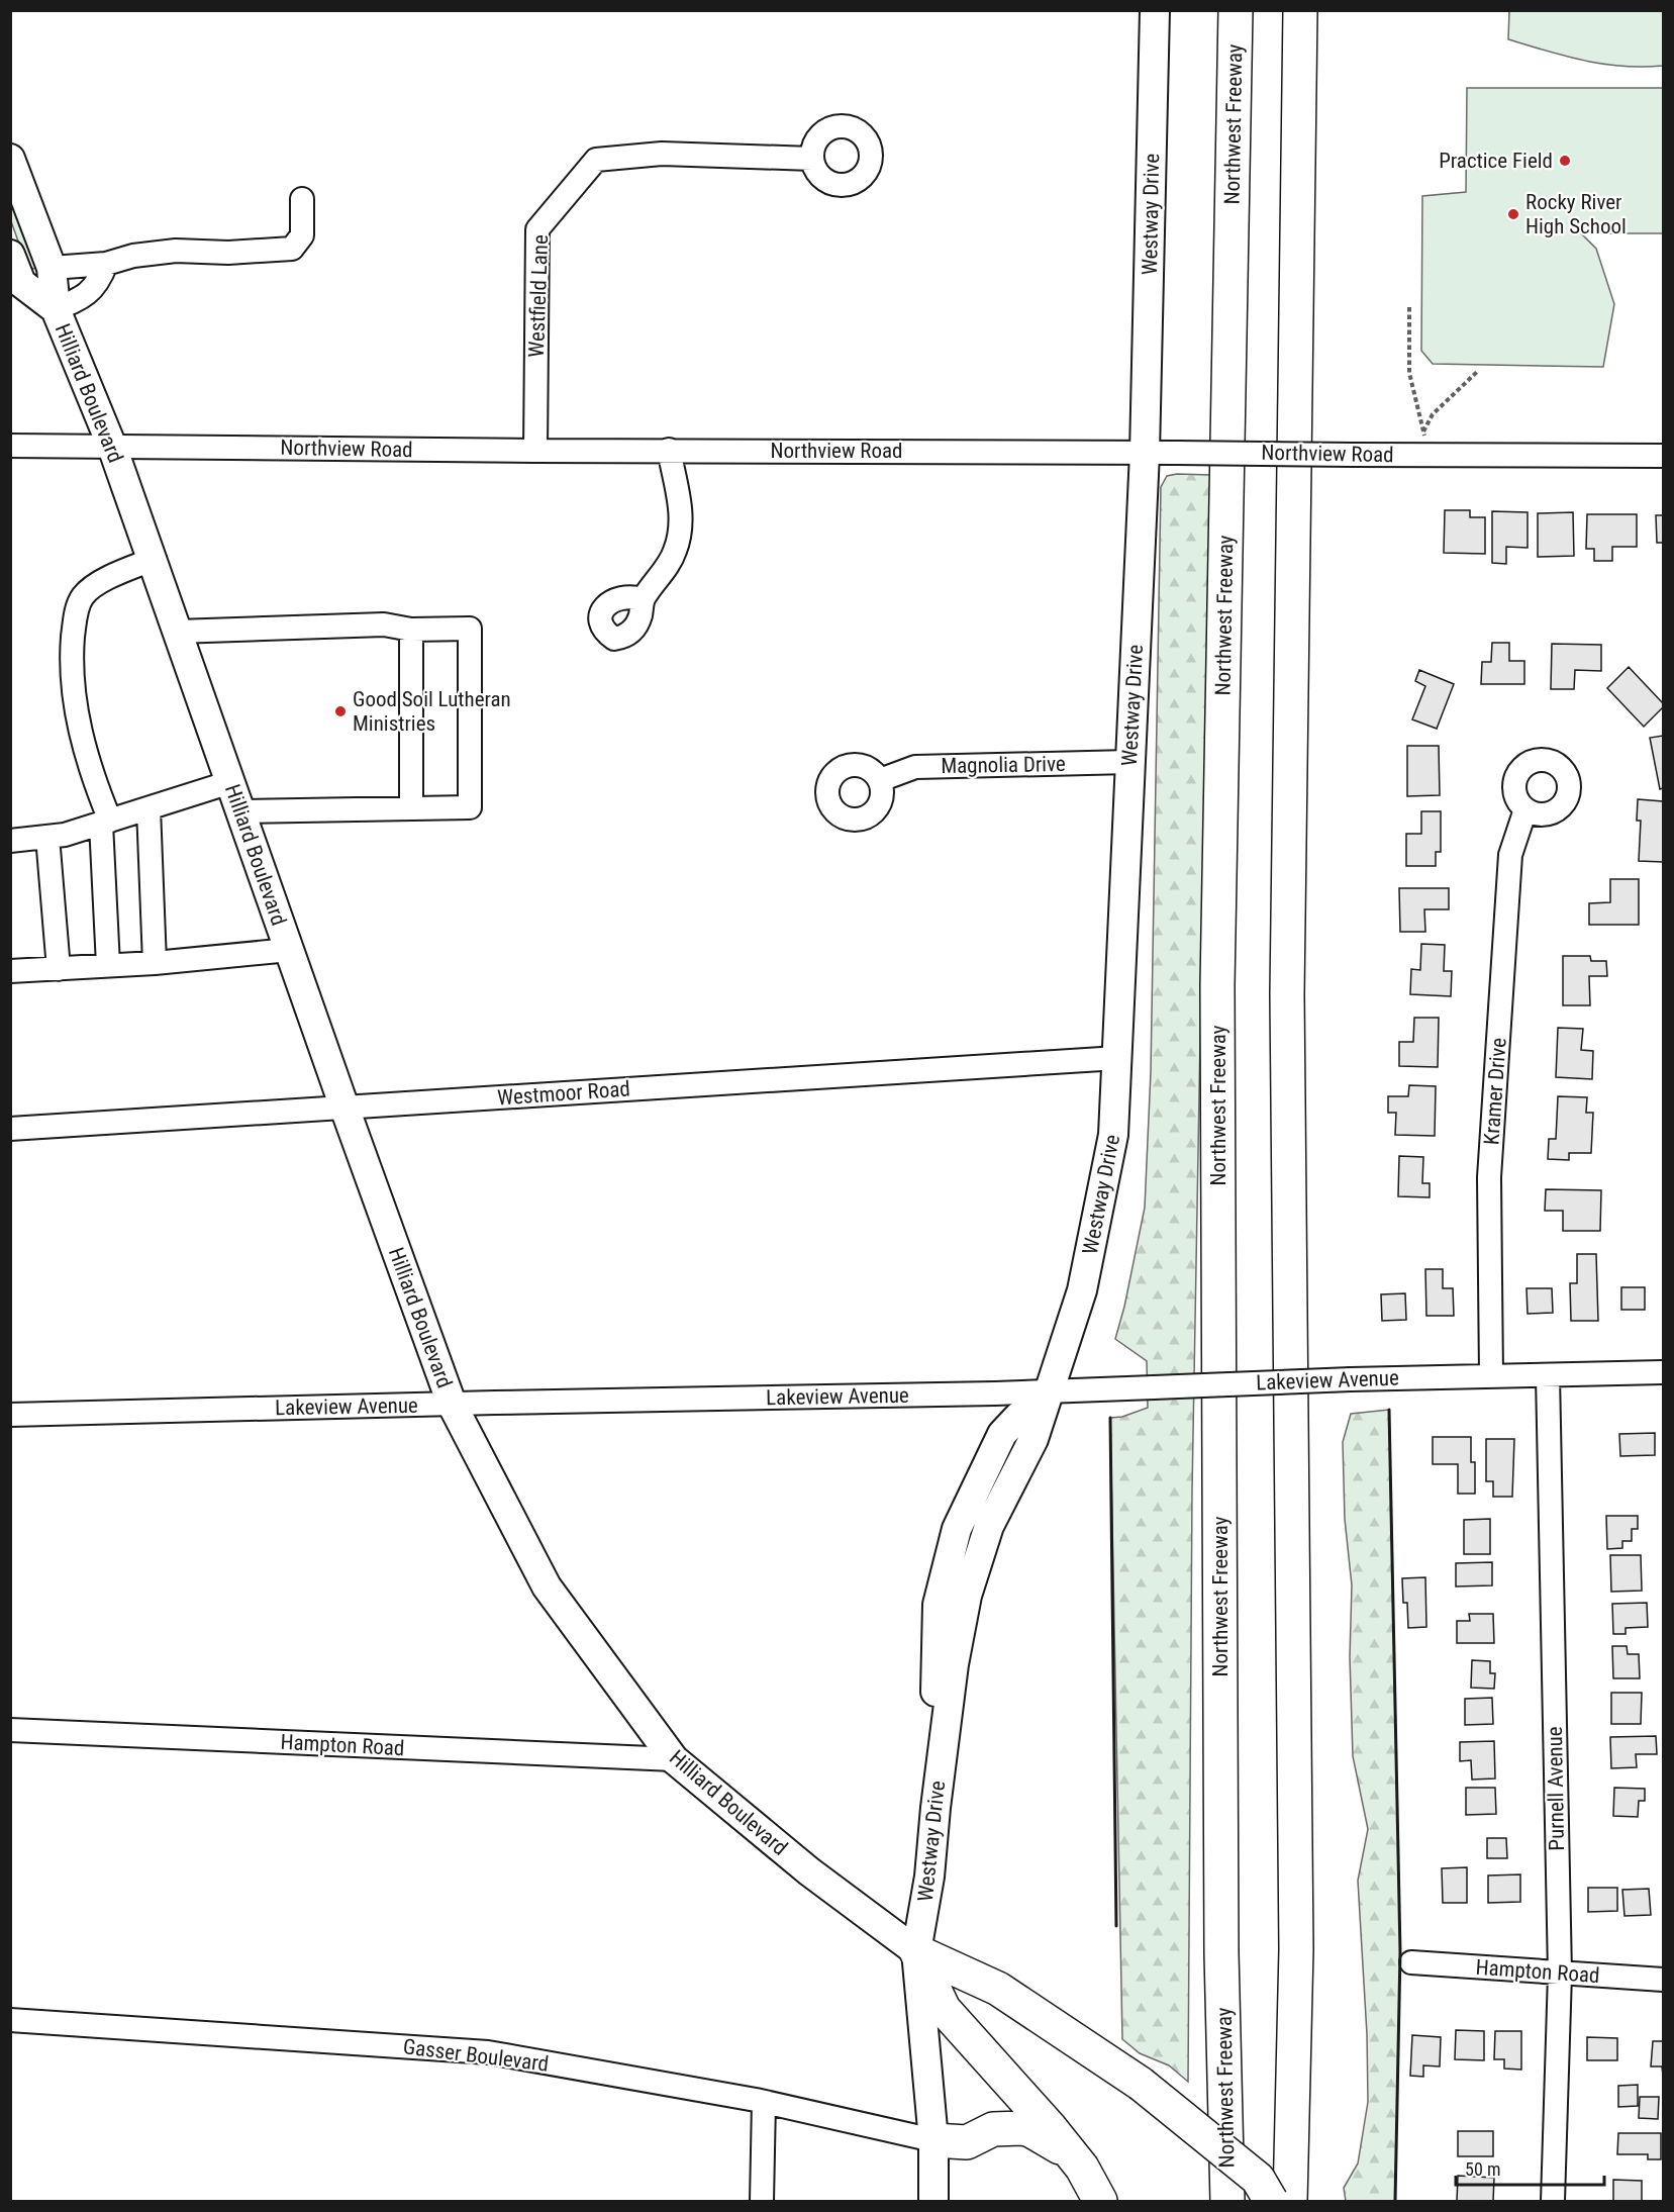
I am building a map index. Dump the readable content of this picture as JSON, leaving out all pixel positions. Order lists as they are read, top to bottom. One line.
{"streets":{"highway":["Northwest Freeway"],"main road":["Westway Drive","Hilliard Boulevard"],"street":["Westfield Lane","Northview Road","Magnolia Drive","Kramer Drive","Westmoor Road","Lakeview Avenue","Hampton Road","Purnell Avenue","Gasser Boulevard"]},"crossings":[["Westway Drive","Hilliard Boulevard"],["Westway Drive","Northview Road"],["Westway Drive","Magnolia Drive"],["Westway Drive","Westmoor Road"],["Westway Drive","Lakeview Avenue"],["Westfield Lane","Northview Road"],["Hilliard Boulevard","Northview Road"],["Hilliard Boulevard","Westmoor Road"],["Hilliard Boulevard","Lakeview Avenue"],["Hilliard Boulevard","Hampton Road"],["Kramer Drive","Lakeview Avenue"],["Lakeview Avenue","Purnell Avenue"],["Hampton Road","Purnell Avenue"]],"places":["Practice Field","Rocky River High School","Good Soil Lutheran Ministries"],"scale_bar":"50 m"}
